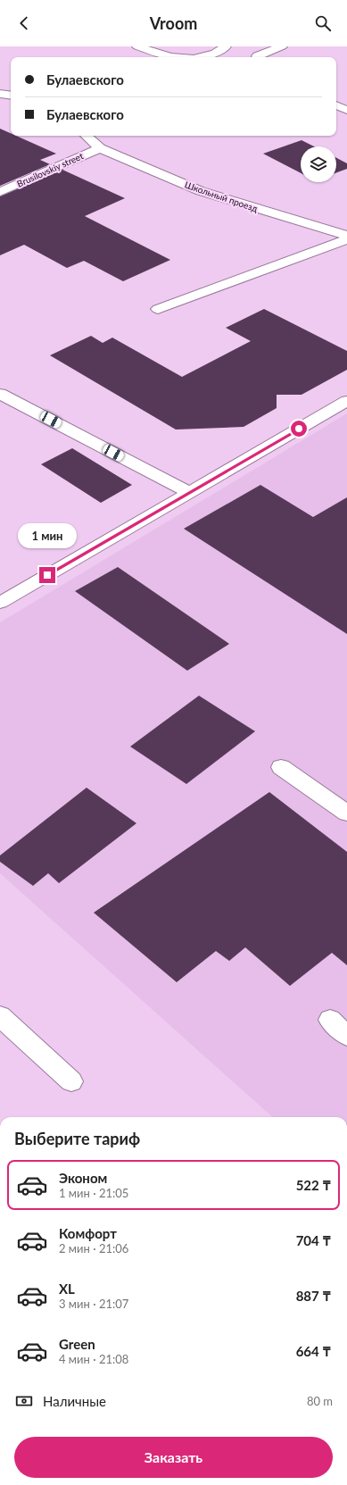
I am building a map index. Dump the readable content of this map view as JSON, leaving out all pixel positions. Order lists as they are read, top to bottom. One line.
{"streets":{"street":["Brusilovskiy street","Школьный проезд"]},"crossings":[["Brusilovskiy street","Школьный проезд"]],"page":{"header":"Vroom","banner":["Булаевского","Булаевского"],"bubble":"1 мин","heading":"Выберите тариф","list":[{"name":"Эконом","note":"1 мин · 21:05","value":"522 ₸"},{"name":"Комфорт","note":"2 мин · 21:06","value":"704 ₸"},{"name":"XL","note":"3 мин · 21:07","value":"887 ₸"},{"name":"Green","note":"4 мин · 21:08","value":"664 ₸"}],"pay":["Наличные","80 m"],"buttons":"Заказать"}}
